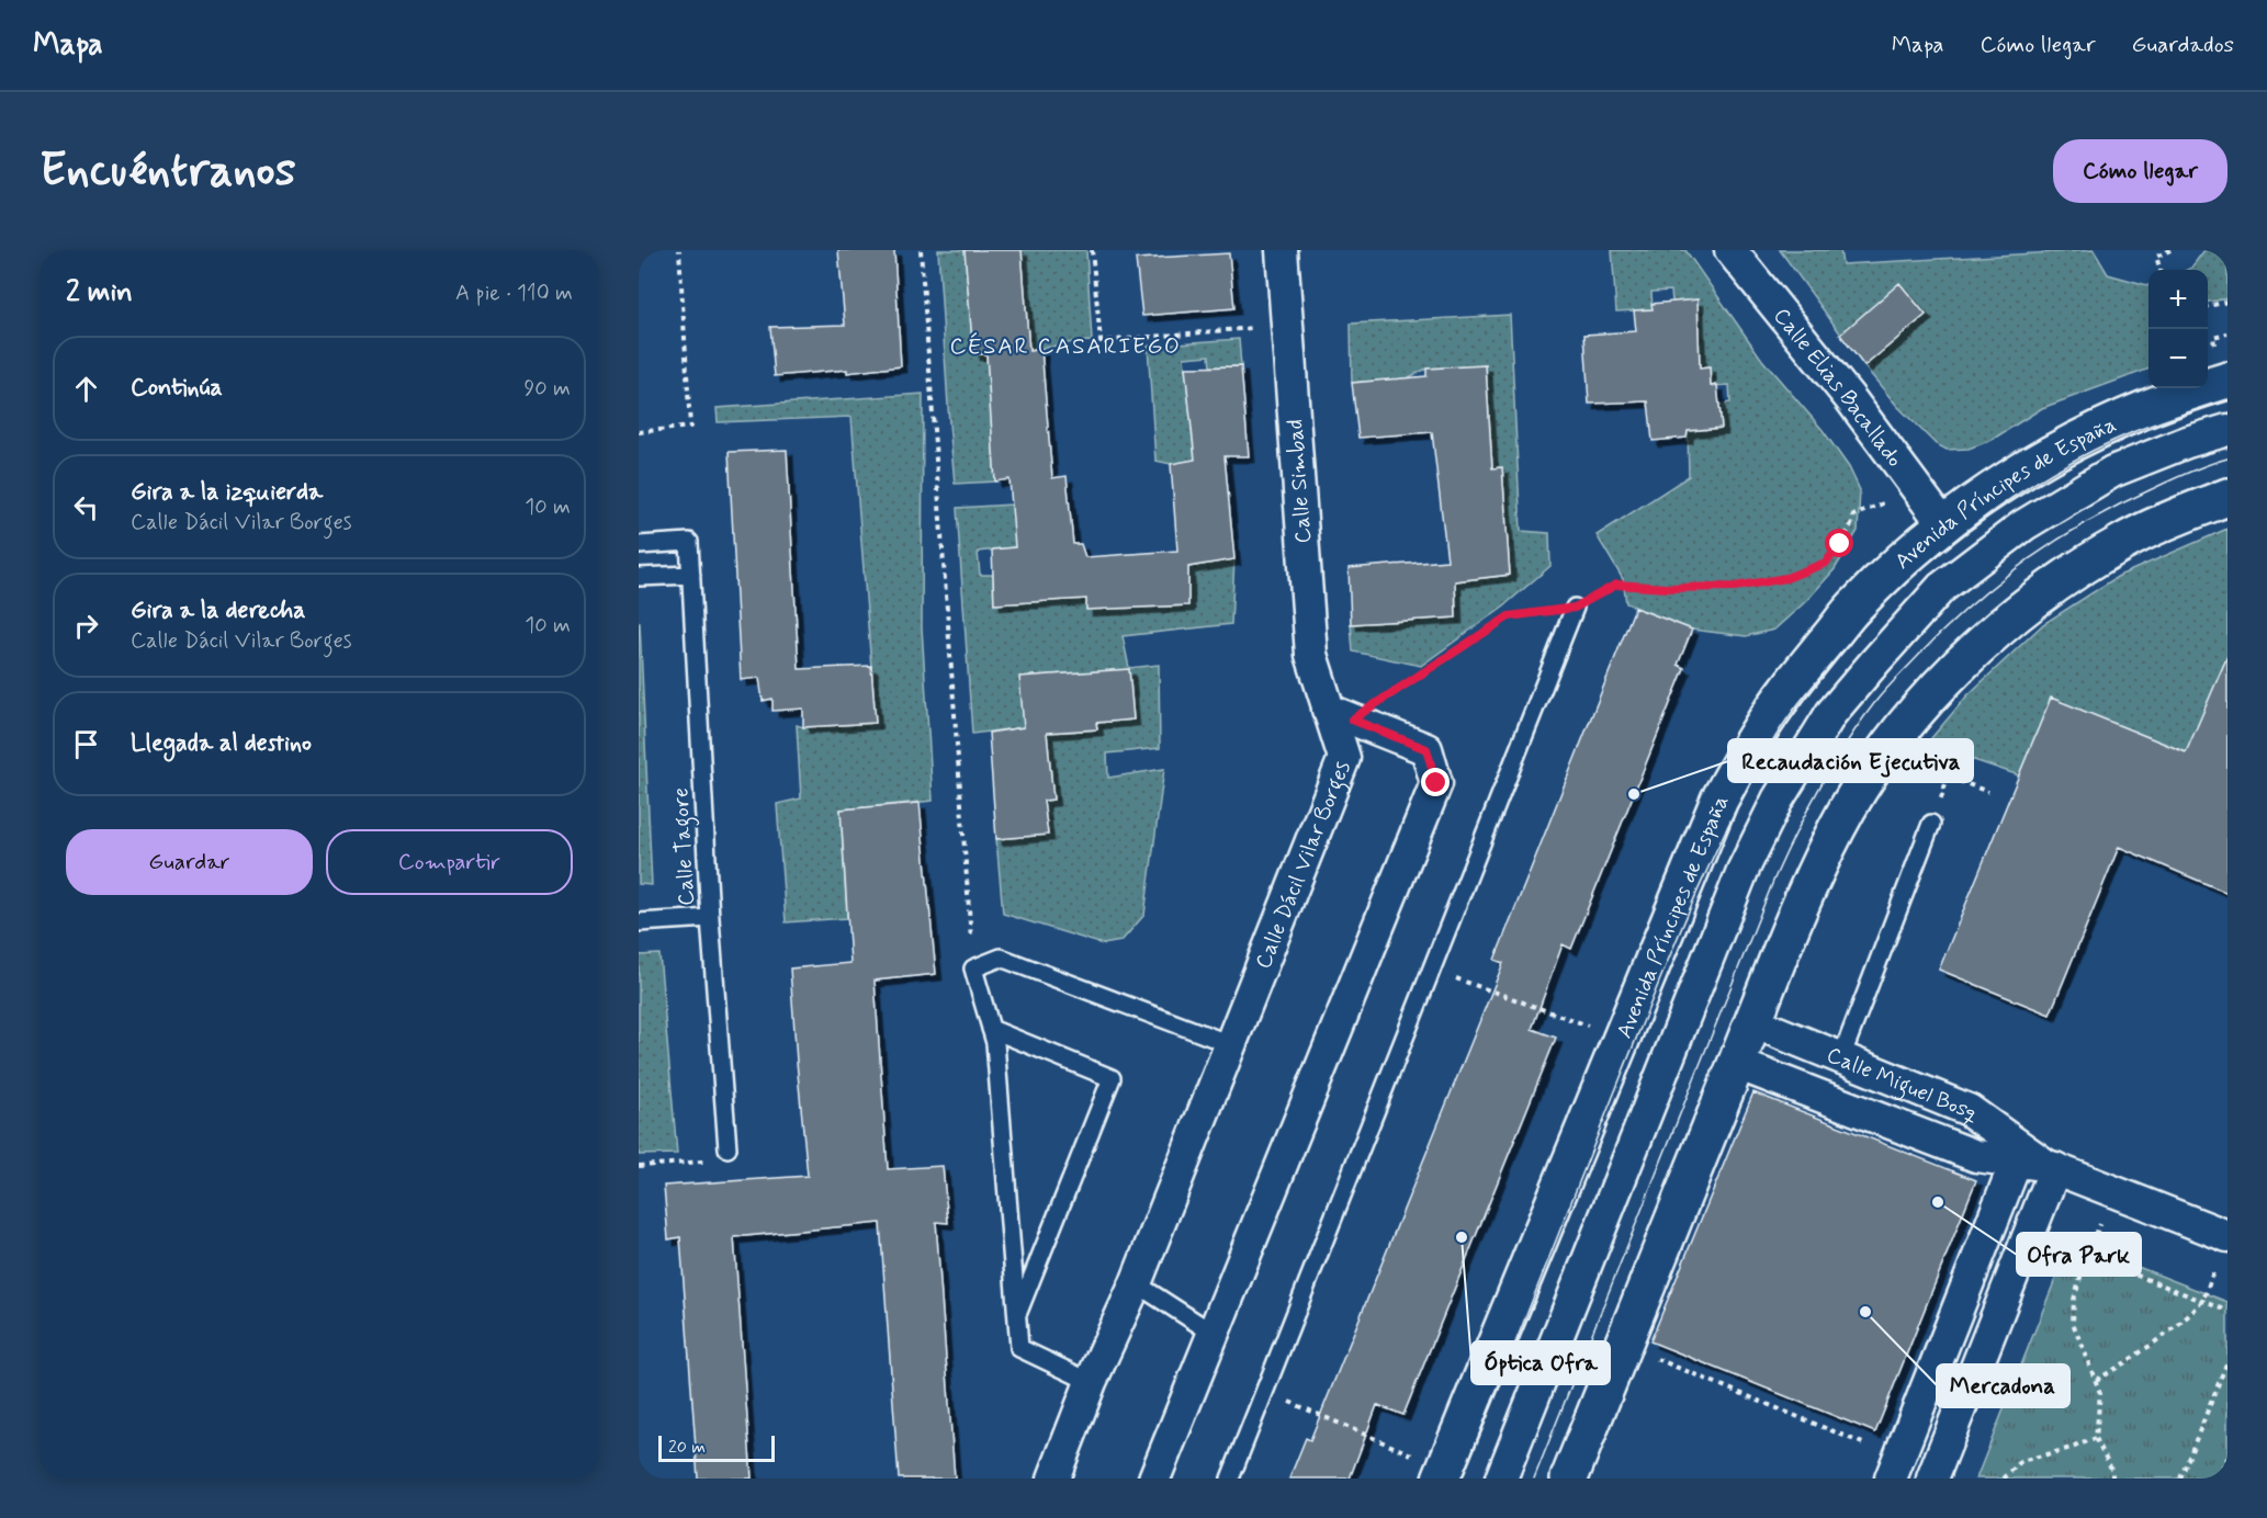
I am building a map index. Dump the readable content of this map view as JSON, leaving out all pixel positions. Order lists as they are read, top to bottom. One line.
{"streets":{"main road":["Avenida Príncipes de España"],"street":["Calle Elias Bacallado","Calle Simbad","Calle Dácil Vilar Borges","Calle Miguel Bosq"],"lane":["Calle Tagore"]},"crossings":[["Calle Elias Bacallado","Avenida Príncipes de España"],["Calle Simbad","Calle Dácil Vilar Borges"]],"districts":["CÉSAR CASARIEGO"],"places":["Recaudación Ejecutiva","Ofra Park","Óptica Ofra","Mercadona"],"scale_bar":"20 m","page":{"header":"Mapa","nav":["Mapa","Cómo llegar","Guardados"],"buttons":["Cómo llegar",["Guardar","Compartir"]],"title":"Encuéntranos","heading":["2 min","A pie · 110 m"],"map_buttons":["+","−"],"list":[["Continúa","90 m"],["Gira a la izquierda","Calle Dácil Vilar Borges","10 m"],["Gira a la derecha","Calle Dácil Vilar Borges","10 m"],"Llegada al destino"],"scale":"20 m"}}
